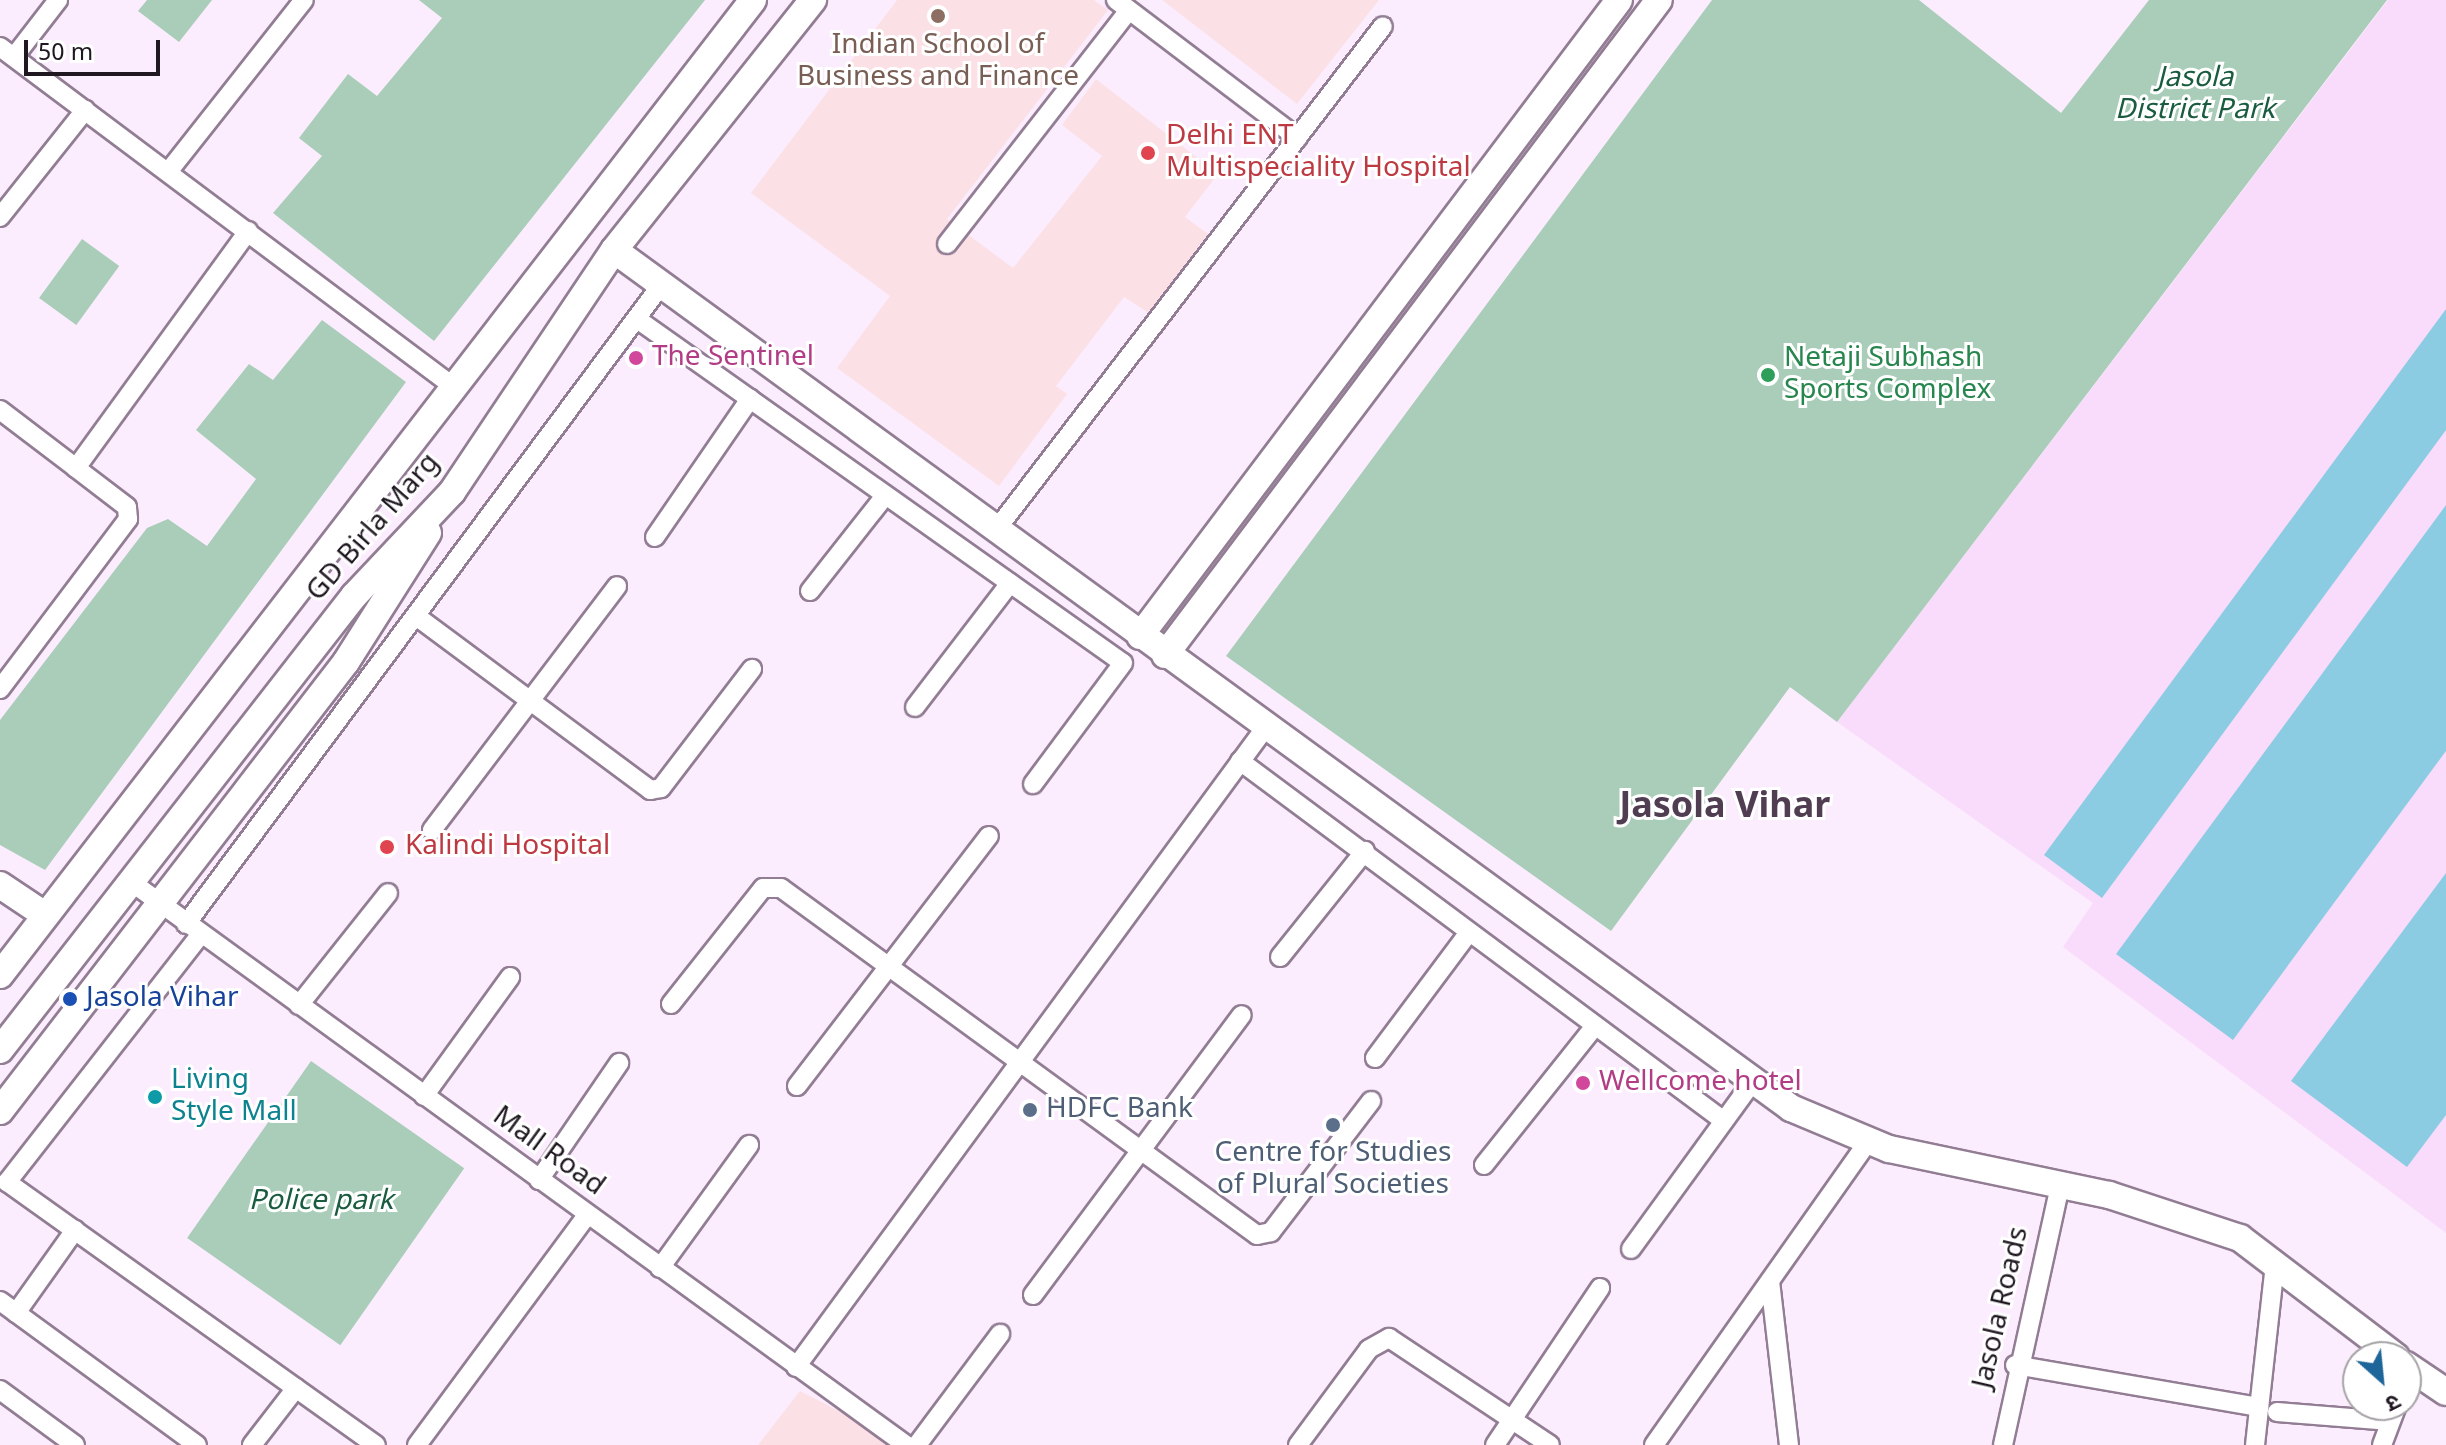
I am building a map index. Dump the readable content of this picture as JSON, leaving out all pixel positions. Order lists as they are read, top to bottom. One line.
{"streets":{"street":["GD Birla Marg","Mall Road","Jasola Roads"]},"crossings":[["GD Birla Marg","Mall Road"]],"districts":["Jasola Vihar"],"parks":["Jasola District Park","Police park"],"places":["Indian School of Business and Finance","Delhi ENT Multispeciality Hospital","The Sentinel","Netaji Subhash Sports Complex","Kalindi Hospital","Jasola Vihar","Wellcome hotel","Living Style Mall","HDFC Bank","Centre for Studies of Plural Societies"],"scale_bar":"50 m","north":"bottom right"}
